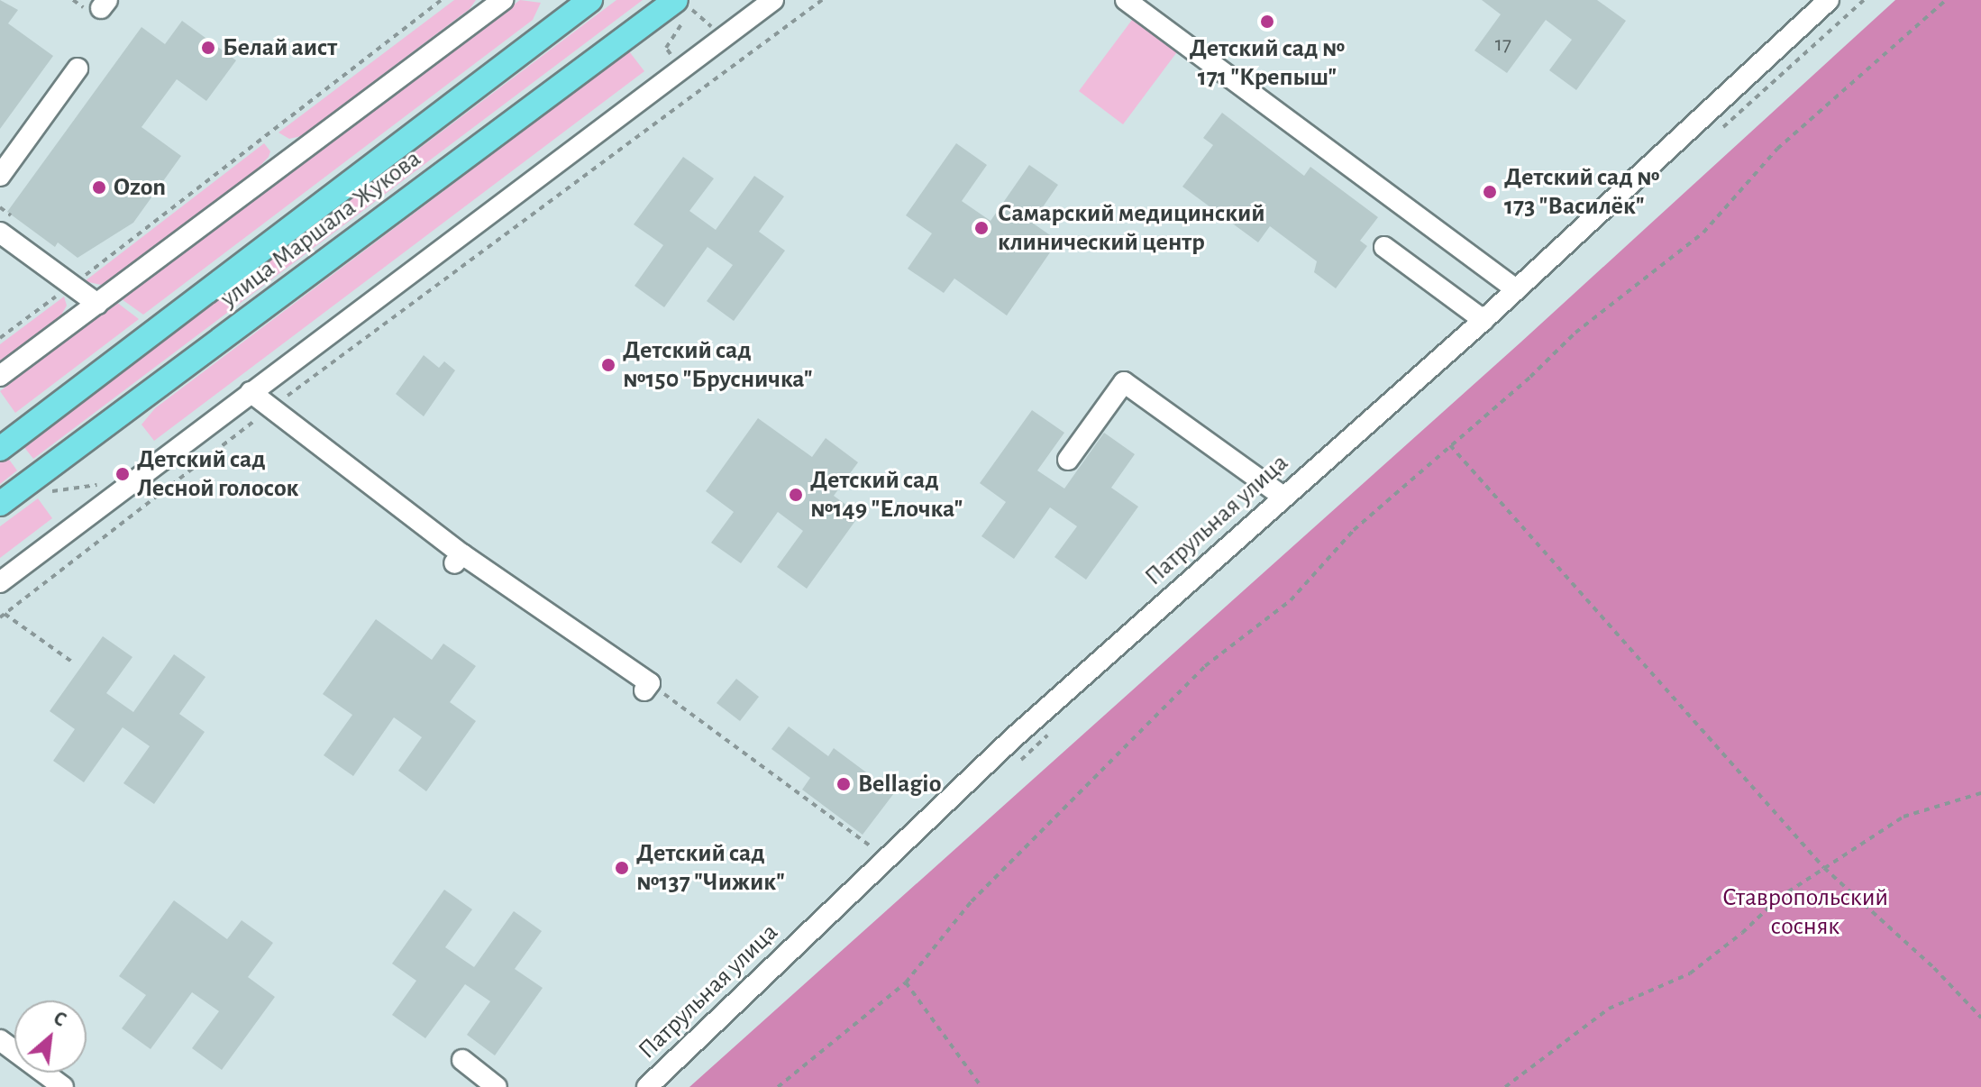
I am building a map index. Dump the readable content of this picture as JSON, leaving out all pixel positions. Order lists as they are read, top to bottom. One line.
{"streets":{"main road":["улица Маршала Жукова"],"street":["Патрульная улица"]},"parks":["Ставропольский сосняк"],"places":["Детский сад № 171 \"Крепыш\"","Белай аист","Ozon","Детский сад № 173 \"Василёк\"","Самарский медицинский клинический центр","Детский сад №150 \"Брусничка\"","Детский сад Лесной голосок","Детский сад №149 \"Елочка\"","Bellagio","Детский сад №137 \"Чижик\""],"house_numbers":["17"],"north":"top right"}
